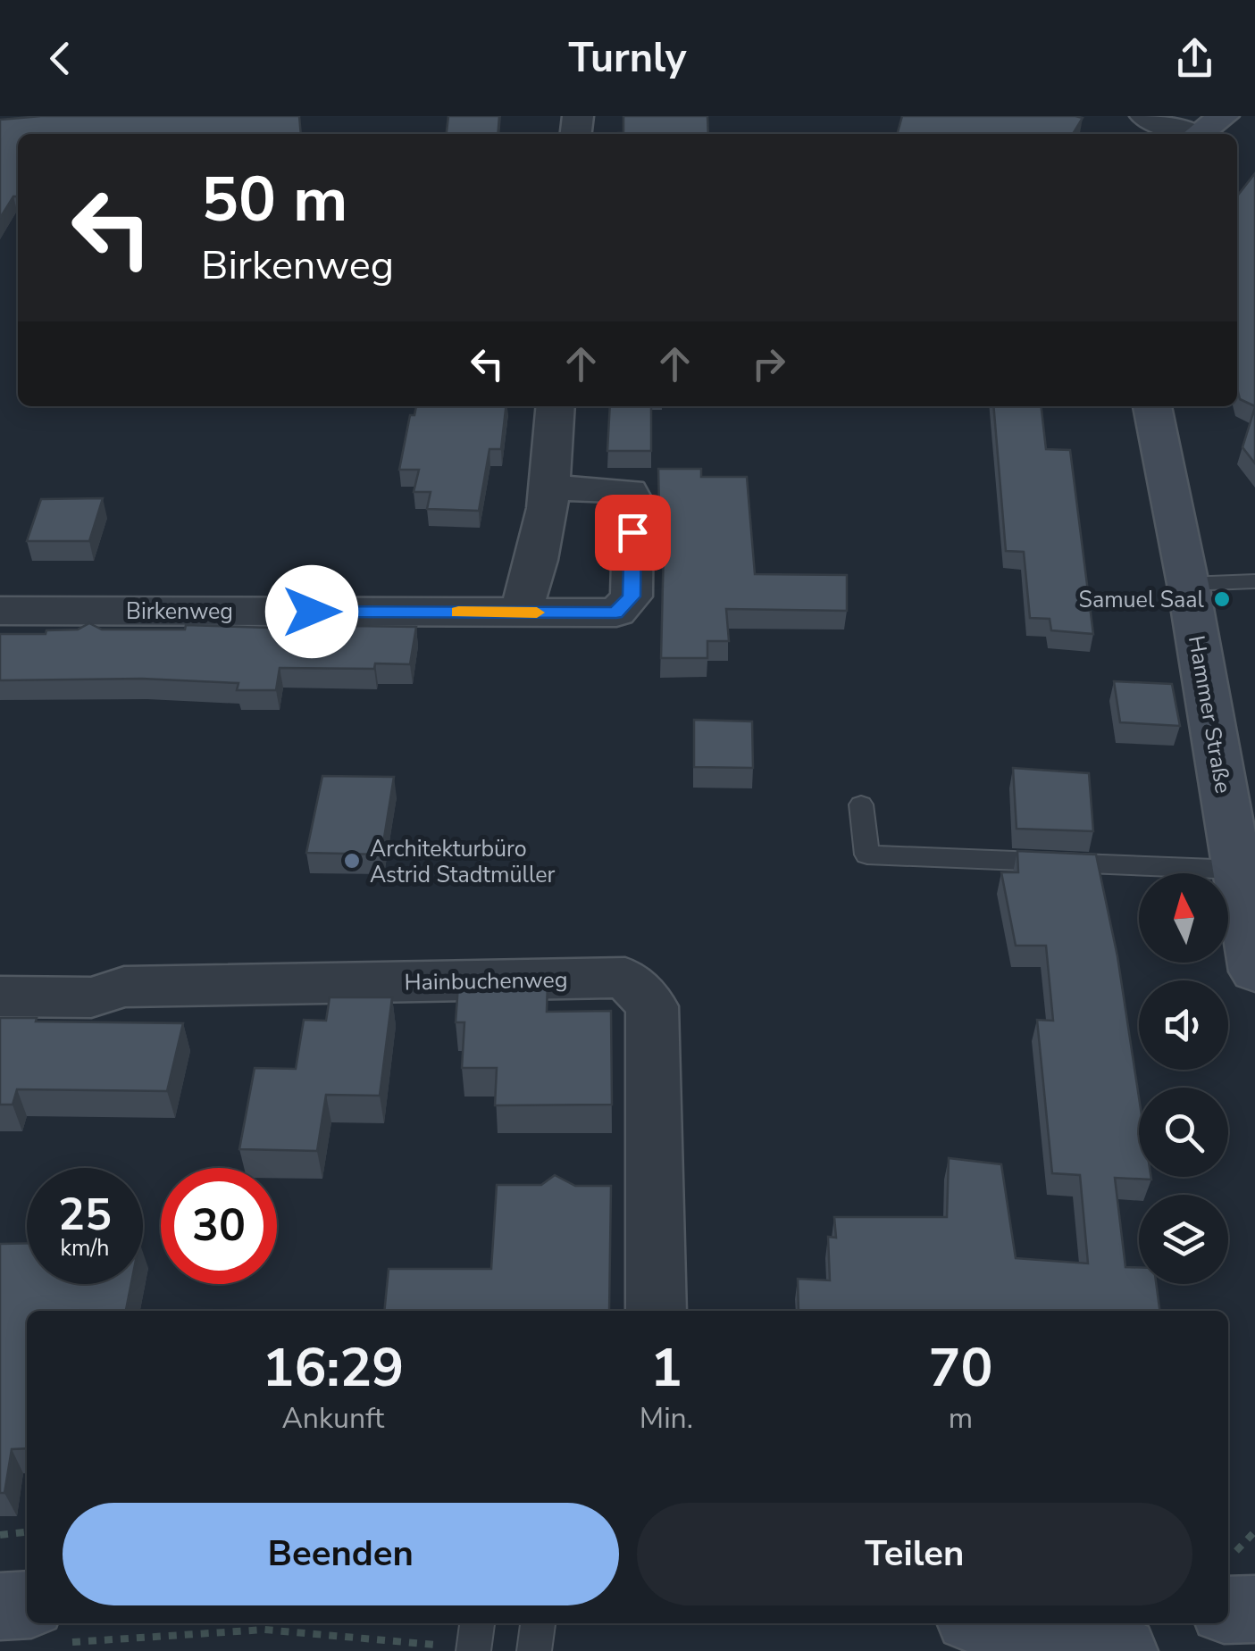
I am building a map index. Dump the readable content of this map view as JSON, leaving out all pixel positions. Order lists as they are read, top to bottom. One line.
{"streets":{"main road":["Hammer Straße"],"street":["Birkenweg","Hainbuchenweg"]},"places":["Samuel Saal","Architekturbüro Astrid Stadtmüller"],"north":"top","page":{"header":"Turnly","turn":["50 m","Birkenweg"],"speed":"25 km/h","limit":"30","eta":["16:29","Ankunft","1","Min.","70","m"],"buttons":["Beenden","Teilen"]}}
